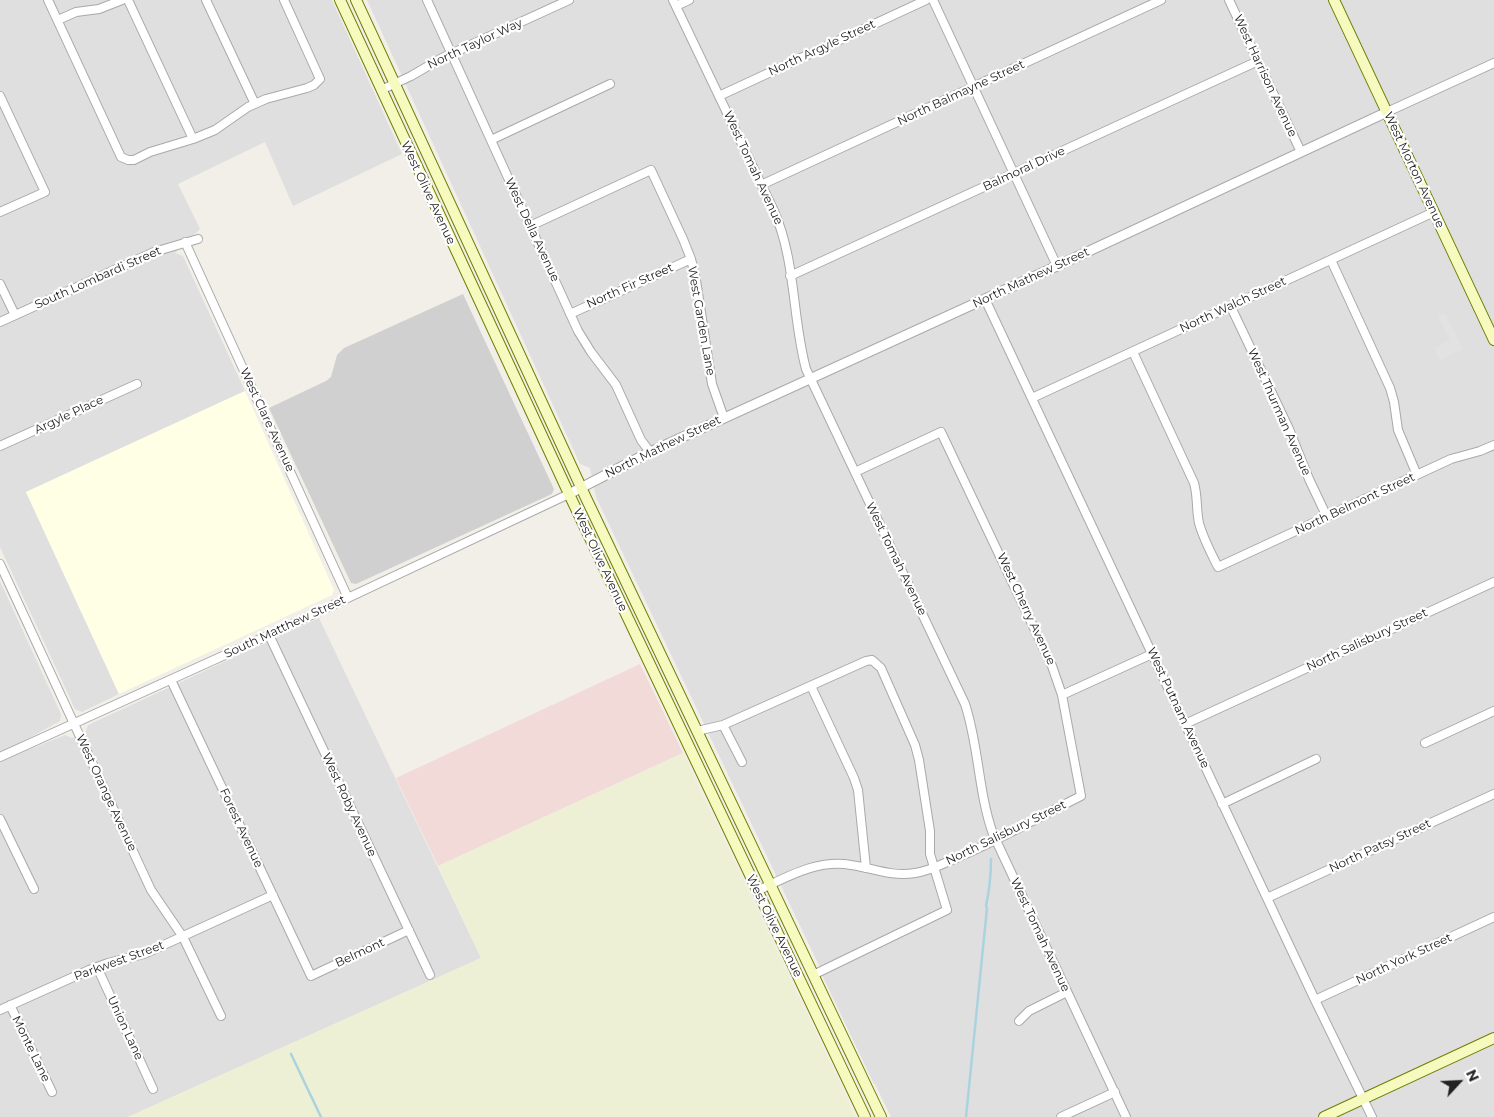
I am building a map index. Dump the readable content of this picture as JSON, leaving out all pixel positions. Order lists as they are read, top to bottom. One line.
{"streets":{"main road":["West Morton Avenue","West Olive Avenue"],"street":["North Taylor Way","North Argyle Street","West Harrison Avenue","North Balmayne Street","West Tomah Avenue","Balmoral Drive","West Della Avenue","South Lombardi Street","North Mathew Street","North Fir Street","North Walch Street","West Garden Lane","West Thurman Avenue","Argyle Place","West Clare Avenue","North Belmont Street","West Cherry Avenue","South Matthew Street","North Salisbury Street","West Putnam Avenue","West Orange Avenue","West Roby Avenue","Forest Avenue","North Patsy Street","Belmont","North York Street","Parkwest Street","Union Lane","Monte Lane"]},"crossings":[["North Taylor Way","West Olive Avenue"],["North Taylor Way","West Della Avenue"],["North Argyle Street","West Tomah Avenue"],["West Harrison Avenue","Balmoral Drive"],["West Harrison Avenue","North Mathew Street"],["North Balmayne Street","West Tomah Avenue"],["West Tomah Avenue","Balmoral Drive"],["West Tomah Avenue","North Mathew Street"],["West Tomah Avenue","West Cherry Avenue"],["West Tomah Avenue","North Salisbury Street"],["West Morton Avenue","North Mathew Street"],["West Morton Avenue","North Walch Street"],["West Olive Avenue","North Mathew Street"],["West Olive Avenue","South Matthew Street"],["West Olive Avenue","North Salisbury Street"],["West Della Avenue","North Mathew Street"],["West Della Avenue","North Fir Street"],["West Della Avenue","West Garden Lane"],["South Lombardi Street","West Clare Avenue"],["North Mathew Street","West Garden Lane"],["North Mathew Street","South Matthew Street"],["North Mathew Street","West Putnam Avenue"],["North Fir Street","West Garden Lane"],["North Walch Street","West Thurman Avenue"],["North Walch Street","North Belmont Street"],["North Walch Street","West Putnam Avenue"],["West Thurman Avenue","North Belmont Street"],["West Clare Avenue","South Matthew Street"],["West Cherry Avenue","North Salisbury Street"],["South Matthew Street","West Orange Avenue"],["South Matthew Street","West Roby Avenue"],["South Matthew Street","Forest Avenue"],["North Salisbury Street","West Putnam Avenue"],["West Putnam Avenue","North Patsy Street"],["West Putnam Avenue","North York Street"],["West Orange Avenue","Parkwest Street"],["West Roby Avenue","Belmont"],["Forest Avenue","Belmont"],["Forest Avenue","Parkwest Street"],["Parkwest Street","Union Lane"],["Parkwest Street","Monte Lane"]],"north":"top right"}
